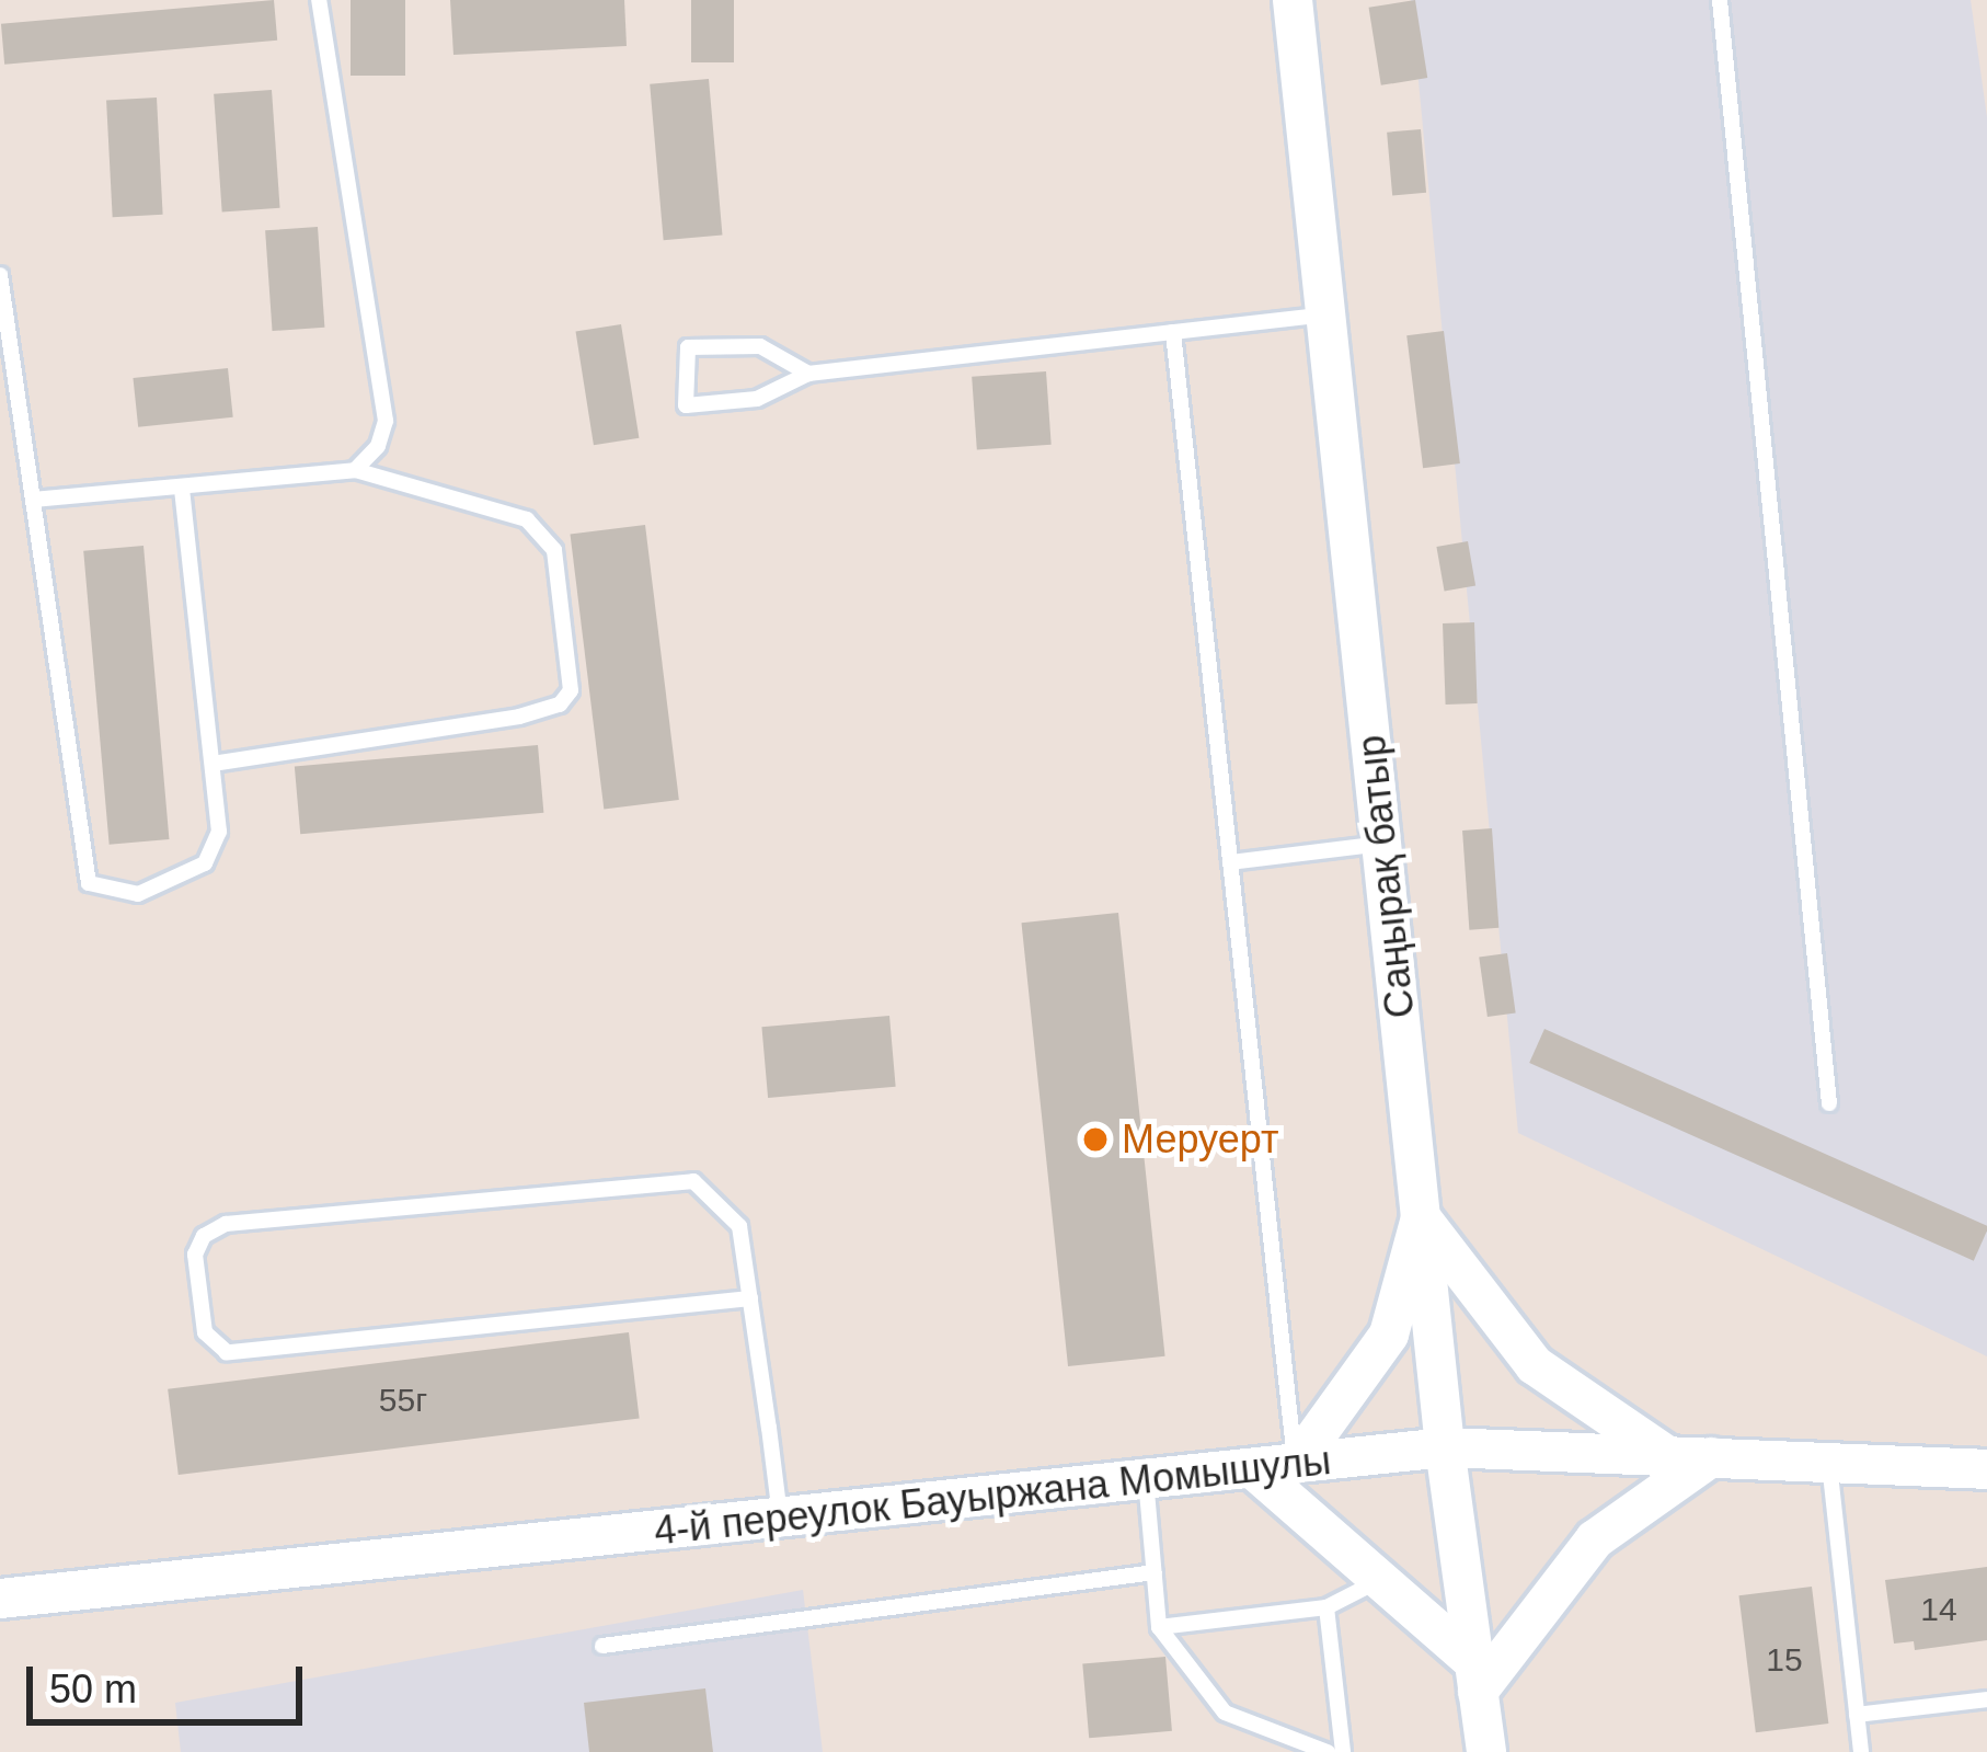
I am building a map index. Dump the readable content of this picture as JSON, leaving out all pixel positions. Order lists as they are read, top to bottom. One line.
{"streets":{"street":["Саңырақ батыр","4-й переулок Бауыржана Момышулы"]},"crossings":[["Саңырақ батыр","4-й переулок Бауыржана Момышулы"]],"places":["Меруерт"],"house_numbers":["55г","14","15"],"scale_bar":"50 m"}
